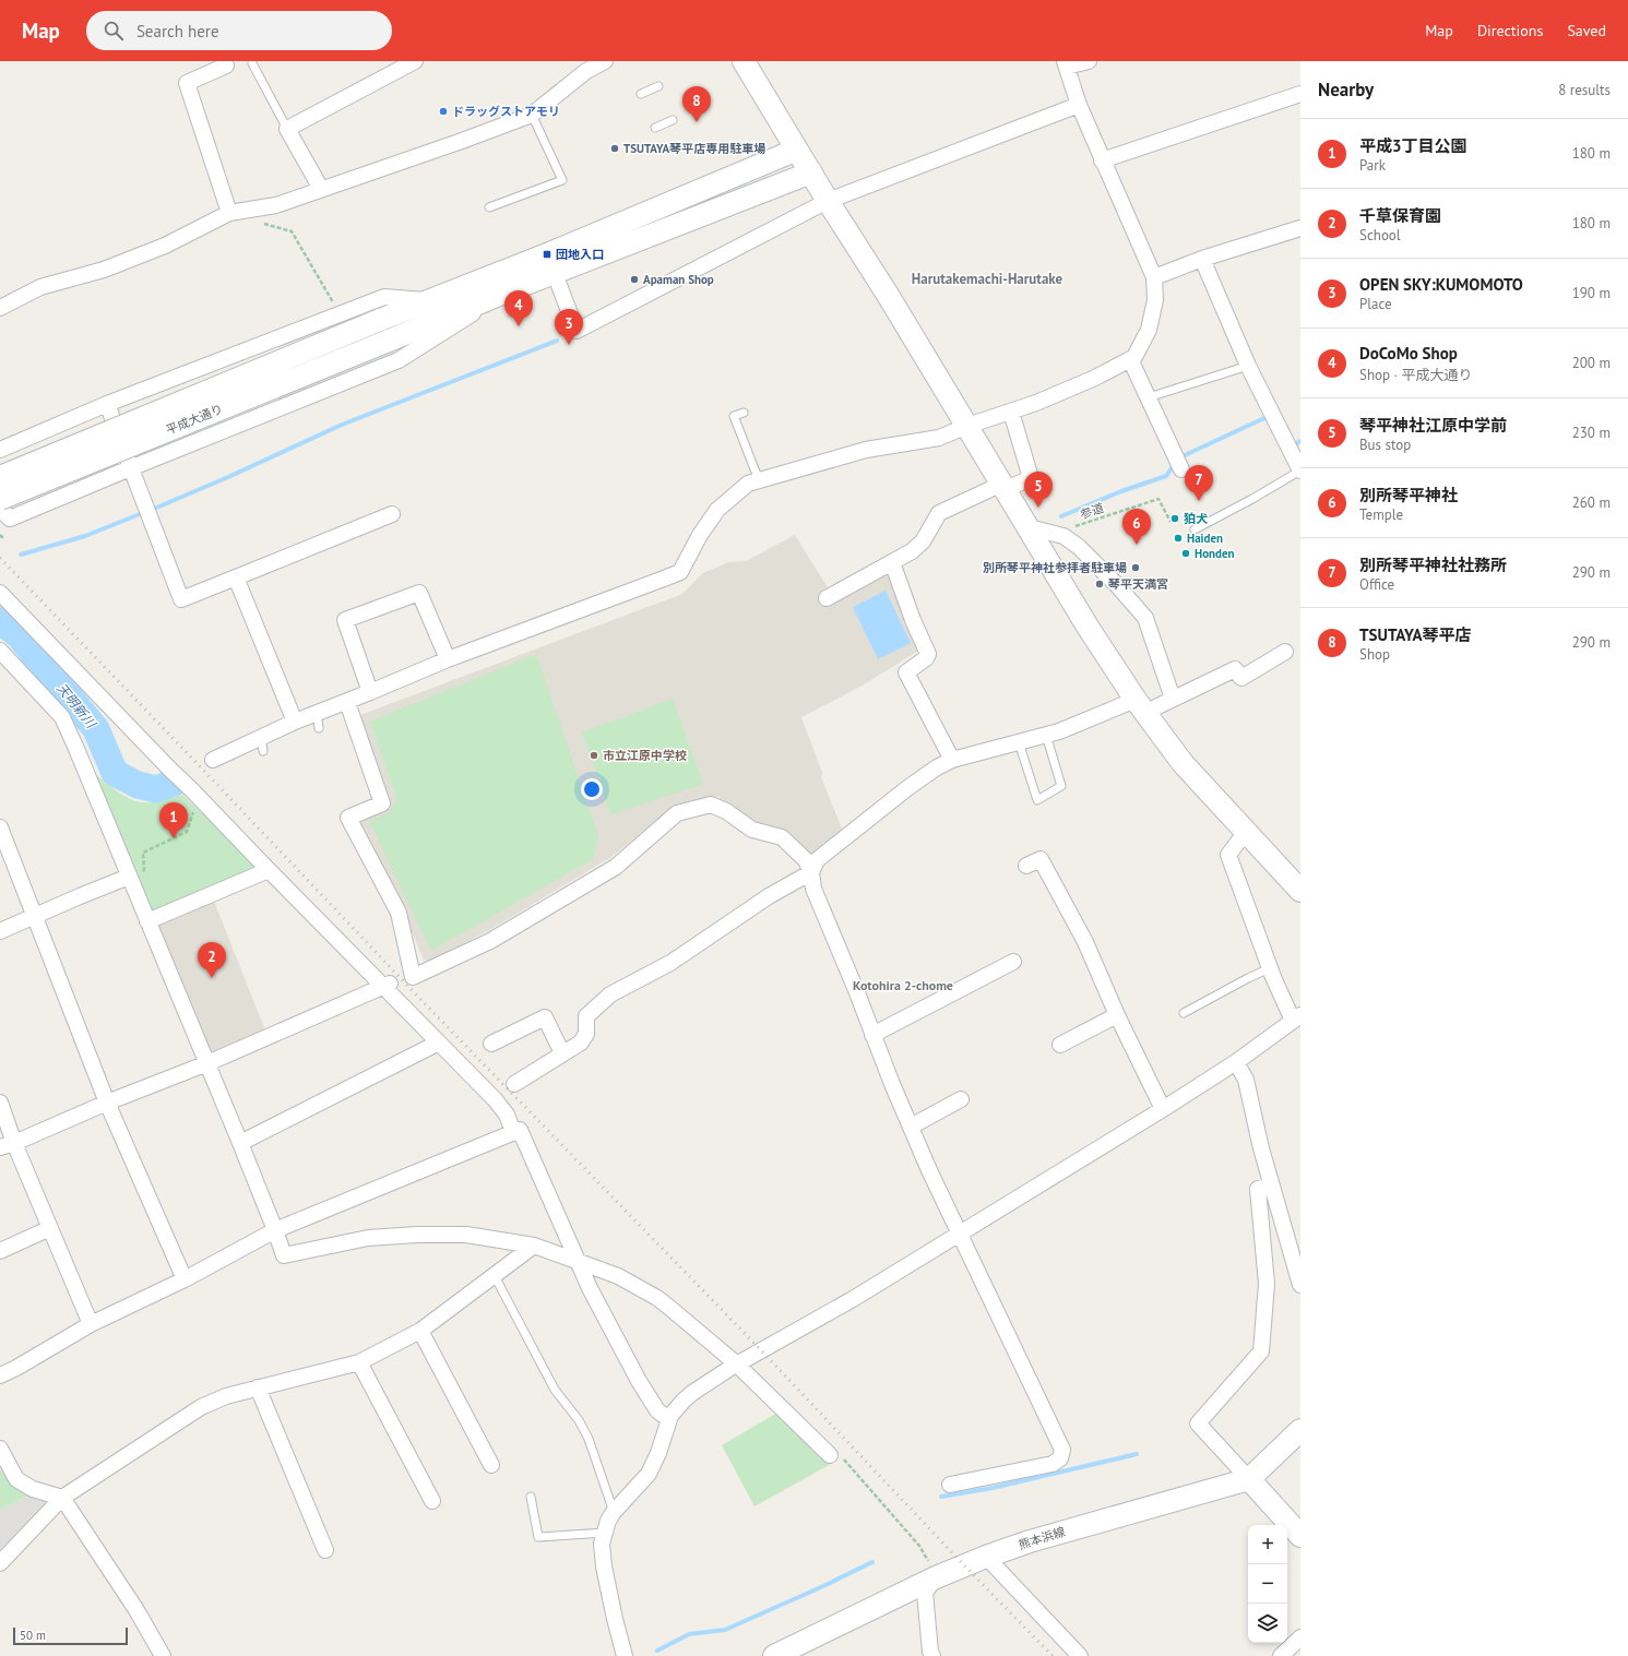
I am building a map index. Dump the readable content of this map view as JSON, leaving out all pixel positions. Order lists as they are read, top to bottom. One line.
{"streets":{"street":["平成大通り","熊本浜線"],"path":["参道"]},"districts":["Harutakemachi-Harutake","Kotohira 2-chome"],"water":["天明新川"],"places":{"other":["ドラッグストアモリ","TSUTAYA琴平店専用駐車場","Apaman Shop","狛犬","Haiden","Honden","別所琴平神社参拝者駐車場","琴平天満宮","市立江原中学校"],"transit":["団地入口"]},"scale_bar":"50 m","page":{"header":"Map","search":"Search here","nav":["Map","Directions","Saved"],"heading":["Nearby","8 results"],"pins":["8","4","3","7","5","6","1","2"],"list":[{"mark":"1","name":"平成3丁目公園","note":"Park","value":"180 m"},{"mark":"2","name":"千草保育園","note":"School","value":"180 m"},{"mark":"3","name":"OPEN SKY:KUMOMOTO","note":"Place","value":"190 m"},{"mark":"4","name":"DoCoMo Shop","note":"Shop · 平成大通り","value":"200 m"},{"mark":"5","name":"琴平神社江原中学前","note":"Bus stop","value":"230 m"},{"mark":"6","name":"別所琴平神社","note":"Temple","value":"260 m"},{"mark":"7","name":"別所琴平神社社務所","note":"Office","value":"290 m"},{"mark":"8","name":"TSUTAYA琴平店","note":"Shop","value":"290 m"}],"map_buttons":["+","−"],"scale":"50 m"}}
